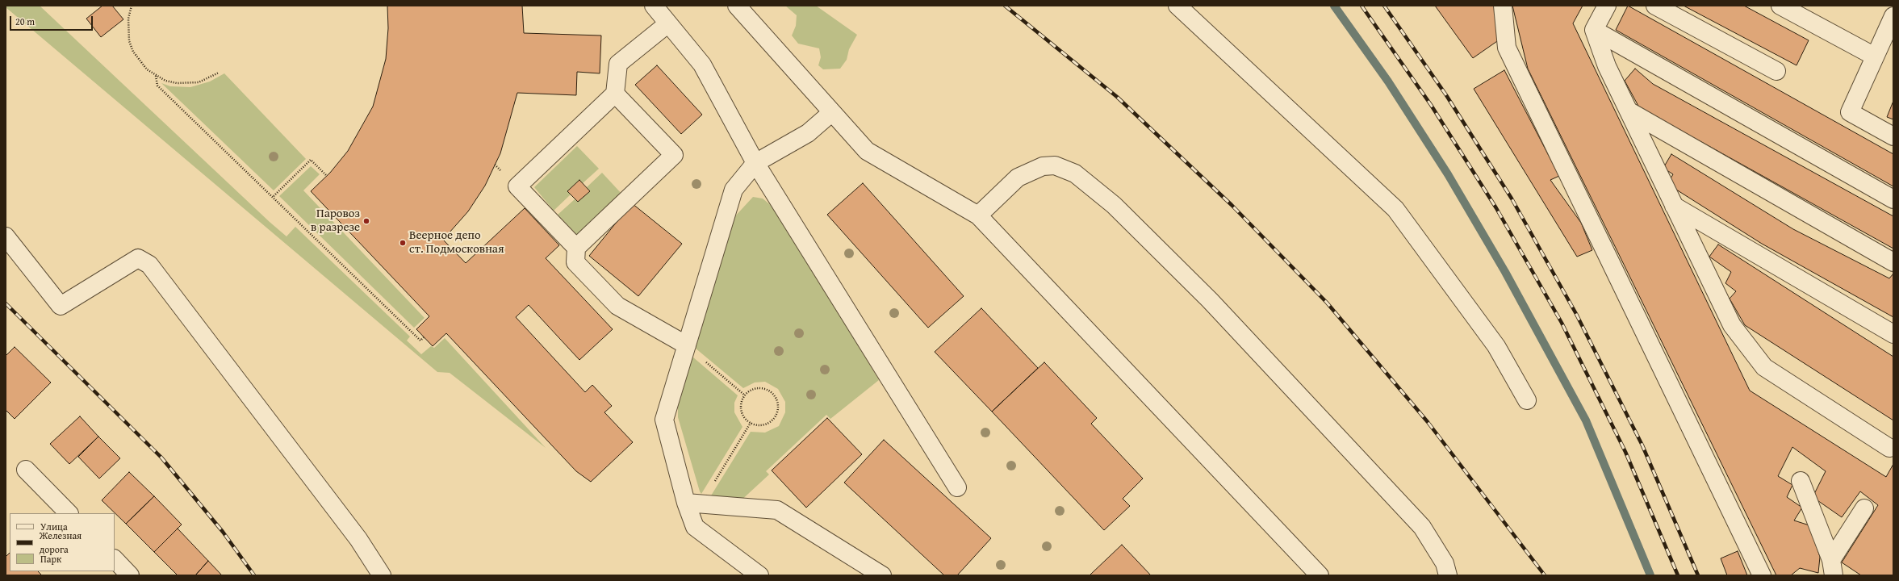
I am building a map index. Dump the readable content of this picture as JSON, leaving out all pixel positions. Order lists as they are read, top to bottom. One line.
{"places":["Паровоз в разрезе","Веерное депо ст. Подмосковная"],"legend":["Улица","Железная дорога","Парк"],"scale_bar":"20 m"}
